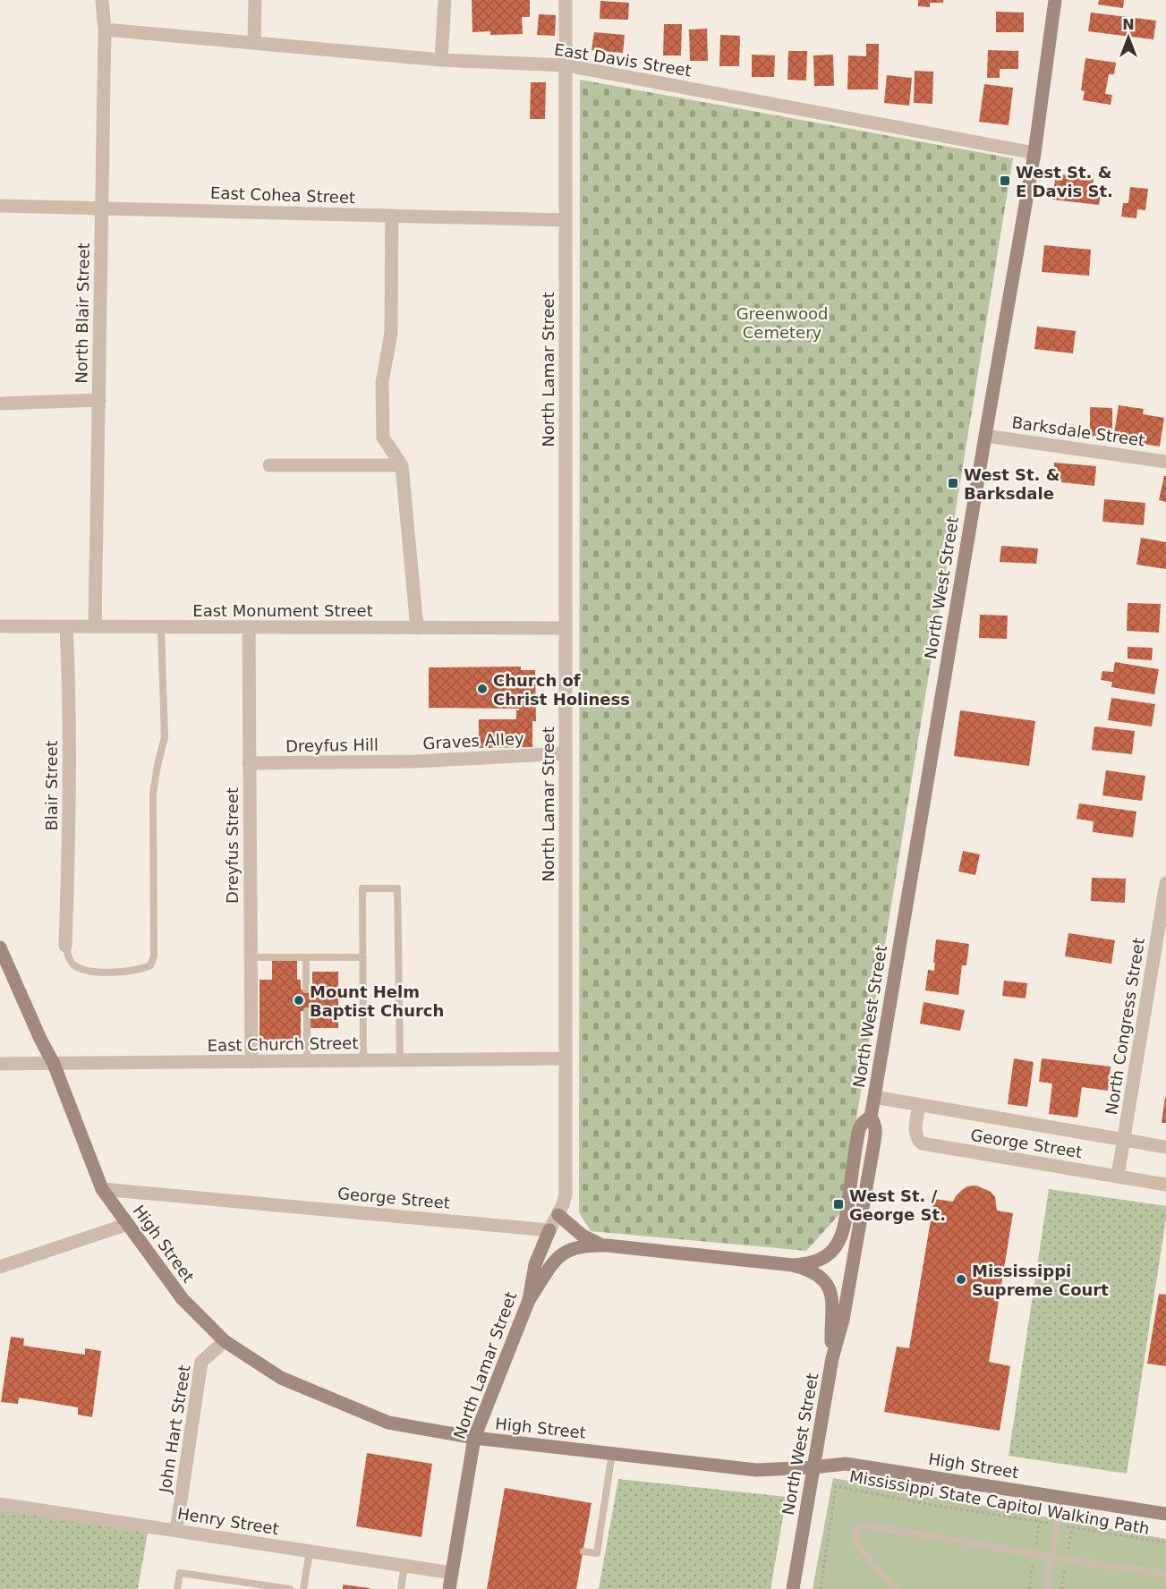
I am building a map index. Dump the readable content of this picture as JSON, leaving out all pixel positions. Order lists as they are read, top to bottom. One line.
{"streets":{"street":["East Davis Street","East Cohea Street","North Blair Street","North Lamar Street","Barksdale Street","North West Street","East Monument Street","Graves Alley","Dreyfus Hill","Blair Street","Dreyfus Street","North Congress Street","East Church Street","George Street","High Street","John Hart Street","Henry Street"],"path":["Mississippi State Capitol Walking Path"]},"crossings":[["East Davis Street","North Blair Street"],["East Davis Street","North Lamar Street"],["East Davis Street","North West Street"],["East Cohea Street","North Blair Street"],["East Cohea Street","North Lamar Street"],["North Blair Street","East Monument Street"],["North Lamar Street","East Monument Street"],["North Lamar Street","Graves Alley"],["North Lamar Street","East Church Street"],["North Lamar Street","George Street"],["North Lamar Street","High Street"],["North Lamar Street","Henry Street"],["Barksdale Street","North West Street"],["North West Street","George Street"],["North West Street","High Street"],["East Monument Street","Blair Street"],["East Monument Street","Dreyfus Street"],["Graves Alley","Dreyfus Hill"],["Dreyfus Hill","Dreyfus Street"],["Dreyfus Street","East Church Street"],["North Congress Street","George Street"],["East Church Street","High Street"],["George Street","High Street"],["High Street","John Hart Street"],["John Hart Street","Henry Street"]],"parks":["Greenwood Cemetery"],"places":{"transit":["West St. & E Davis St.","West St. & Barksdale","West St. / George St."],"other":["Church of Christ Holiness","Mount Helm Baptist Church","Mississippi Supreme Court"]},"north":"top"}
